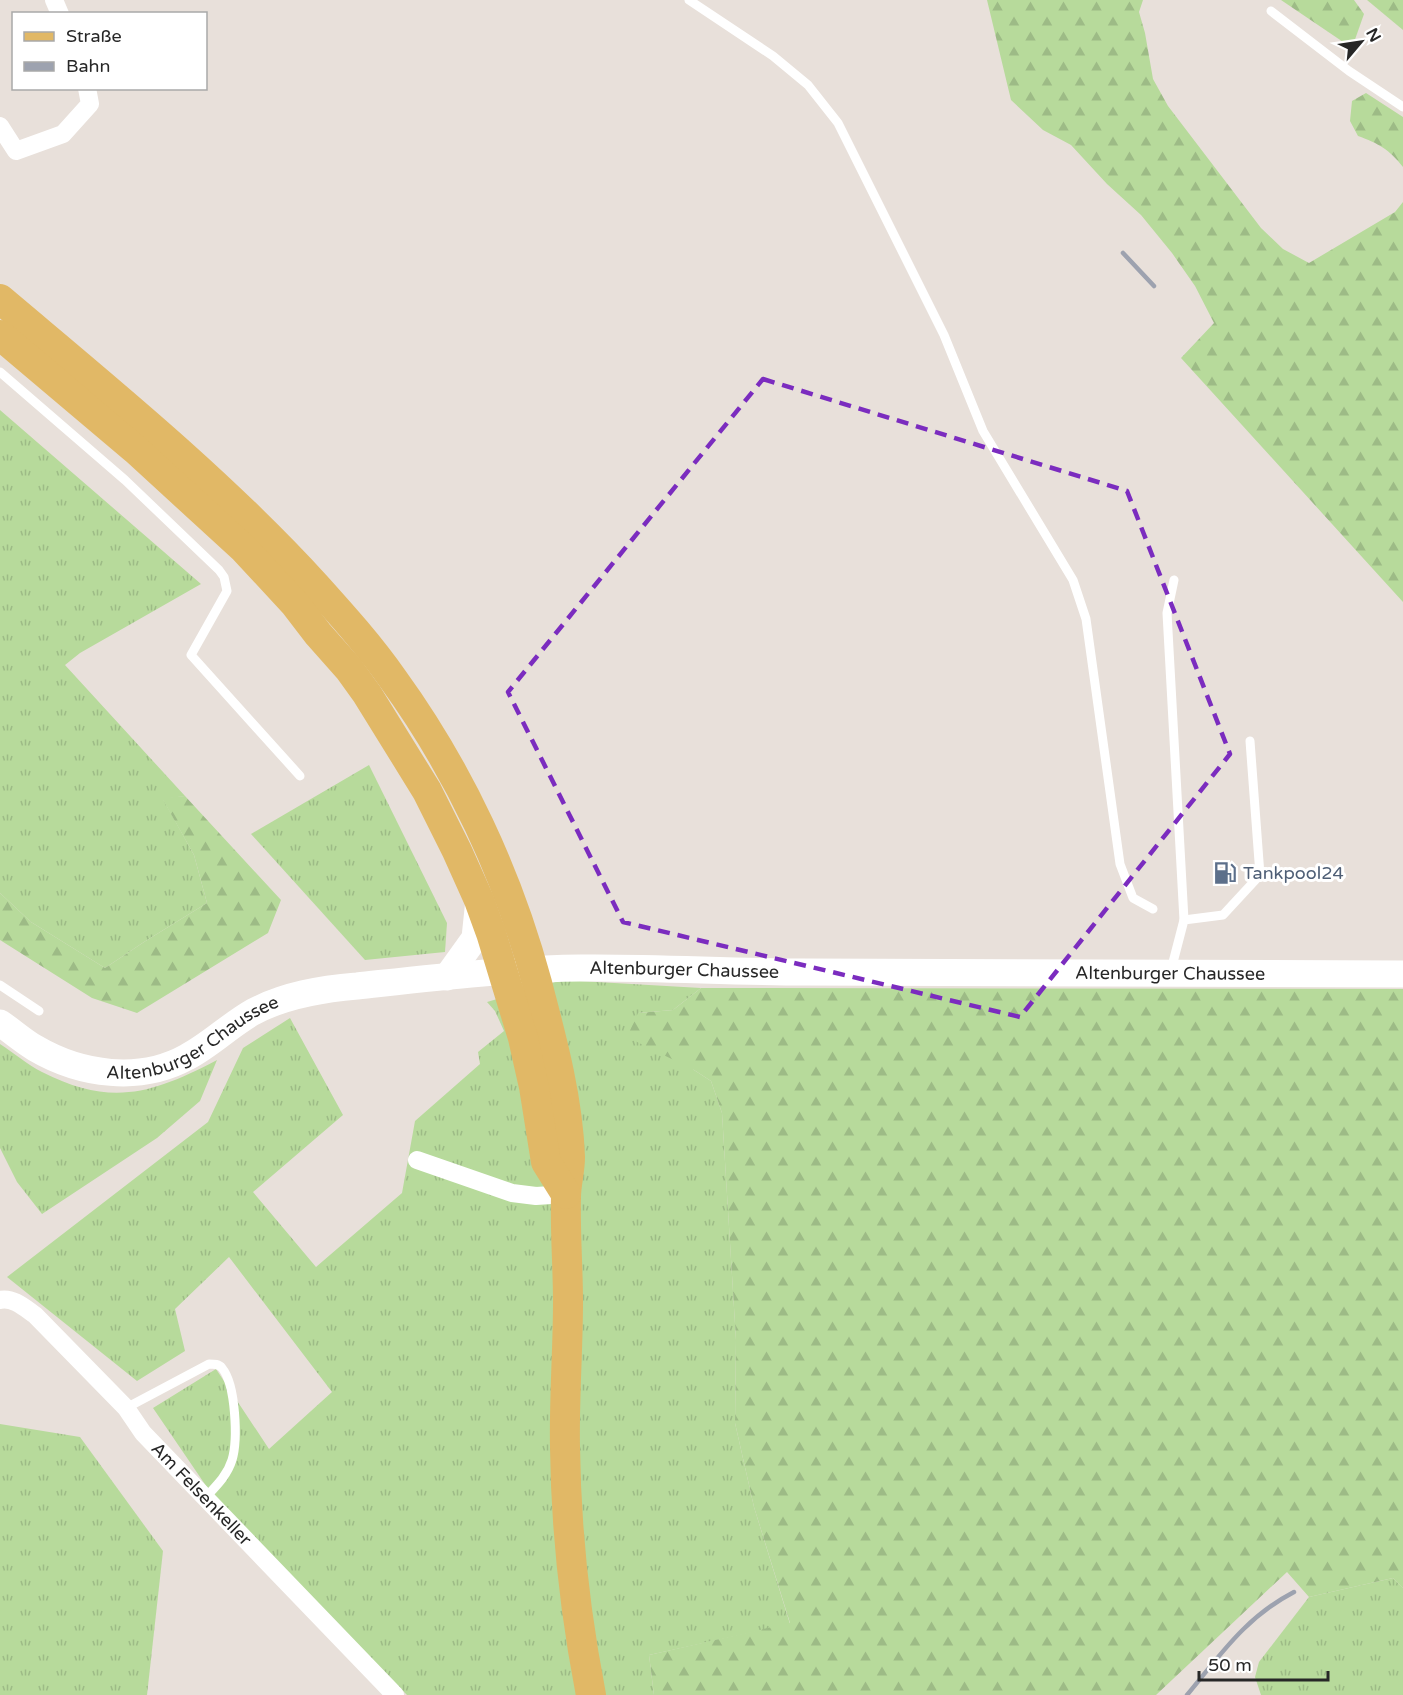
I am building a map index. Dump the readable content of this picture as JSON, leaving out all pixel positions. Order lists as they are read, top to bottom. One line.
{"streets":{"main road":["Altenburger Chaussee"],"street":["Am Felsenkeller"]},"places":{"fuel station":["Tankpool24"]},"legend":["Straße","Bahn"],"scale_bar":"50 m","north":"top right"}
